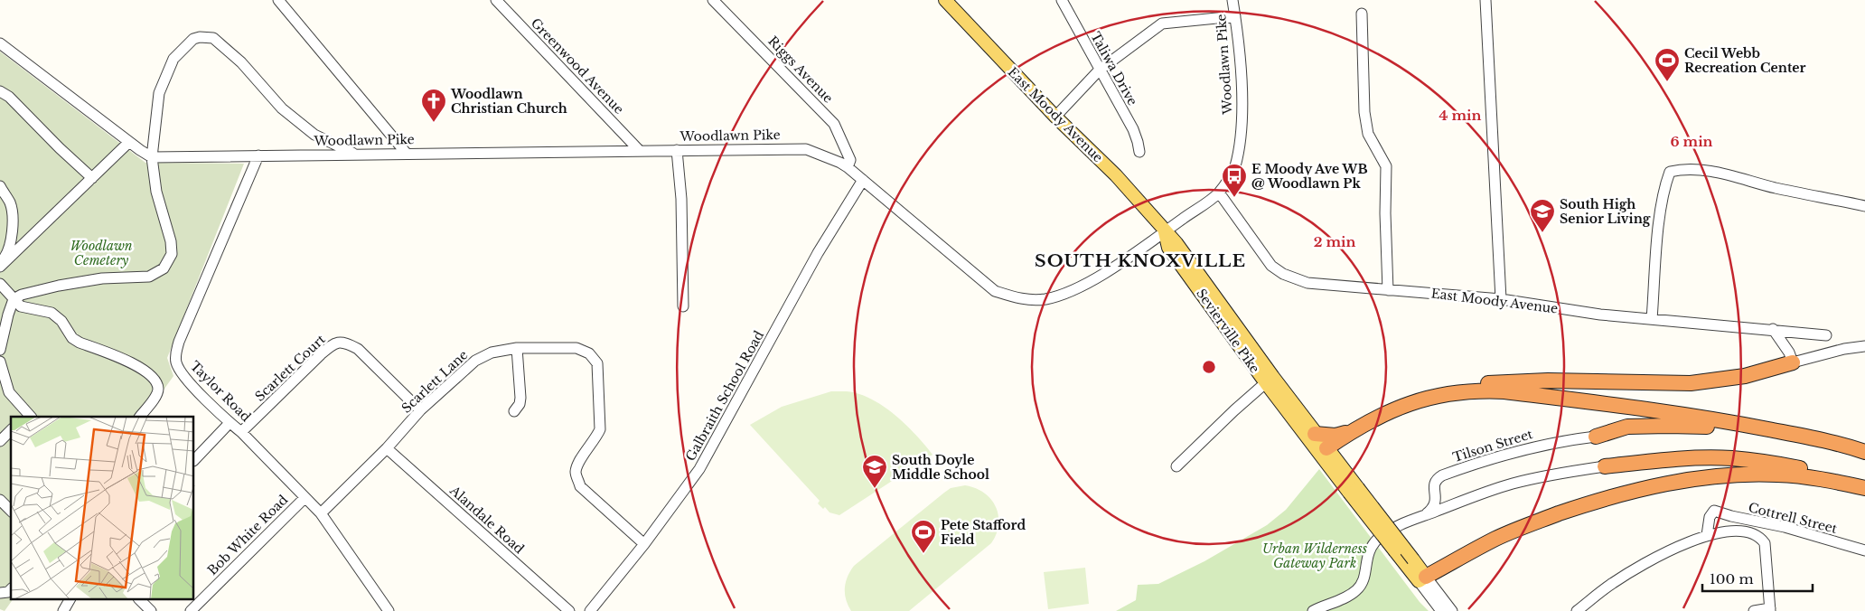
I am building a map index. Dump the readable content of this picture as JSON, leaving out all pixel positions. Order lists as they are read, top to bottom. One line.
{"streets":{"main road":["East Moody Avenue","Sevierville Pike"],"street":["Woodlawn Pike","Greenwood Avenue","Taliwa Drive","Riggs Avenue","Scarlett Court","Scarlett Lane","Taylor Road","Galbraith School Road","Tilson Street","Cottrell Street","Alandale Road","Bob White Road"]},"crossings":[["Woodlawn Pike","Greenwood Avenue"],["Woodlawn Pike","Riggs Avenue"],["Woodlawn Pike","East Moody Avenue"],["Woodlawn Pike","Sevierville Pike"],["Woodlawn Pike","Taylor Road"],["Woodlawn Pike","Galbraith School Road"],["East Moody Avenue","Sevierville Pike"],["Scarlett Court","Scarlett Lane"],["Scarlett Court","Taylor Road"],["Scarlett Lane","Taylor Road"],["Scarlett Lane","Galbraith School Road"],["Scarlett Lane","Alandale Road"],["Taylor Road","Bob White Road"]],"districts":["SOUTH KNOXVILLE"],"parks":["Woodlawn Cemetery","Urban Wilderness Gateway Park"],"places":{"sports":["Cecil Webb Recreation Center","Pete Stafford Field"],"church":["Woodlawn Christian Church"],"bus stop":["E Moody Ave WB @ Woodlawn Pk"],"school or university":["South High Senior Living","South Doyle Middle School"]},"scale_bar":"100 m","rings":["4 min","6 min","2 min"]}
